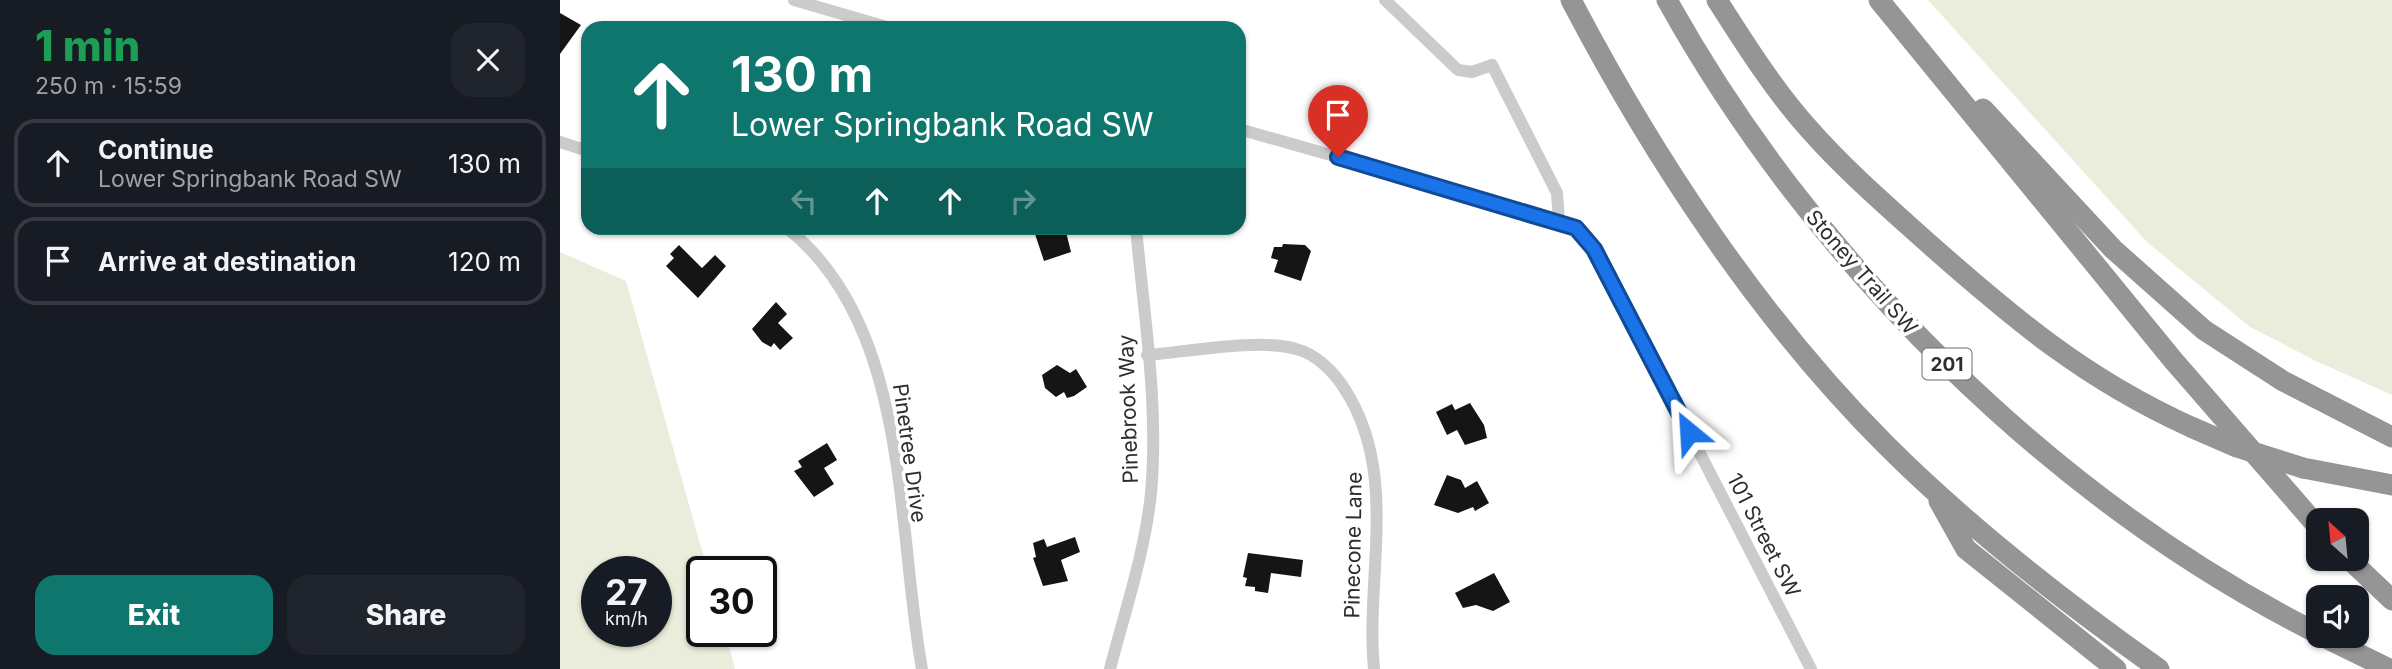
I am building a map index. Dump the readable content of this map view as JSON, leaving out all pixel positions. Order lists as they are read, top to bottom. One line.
{"streets":{"highway":["Stoney Trail SW","201"],"street":["Pinebrook Way","Pinetree Drive","101 Street SW","Pinecone Lane"]},"crossings":[["Pinebrook Way","Pinecone Lane"]],"north":"top left","page":{"heading":["1 min","250 m · 15:59"],"turn":["130 m","Lower Springbank Road SW"],"list":[{"name":"Continue","note":"Lower Springbank Road SW","value":"130 m"},{"name":"Arrive at destination","value":"120 m"}],"speed":"27 km/h","limit":"30","buttons":["Exit","Share"]}}
